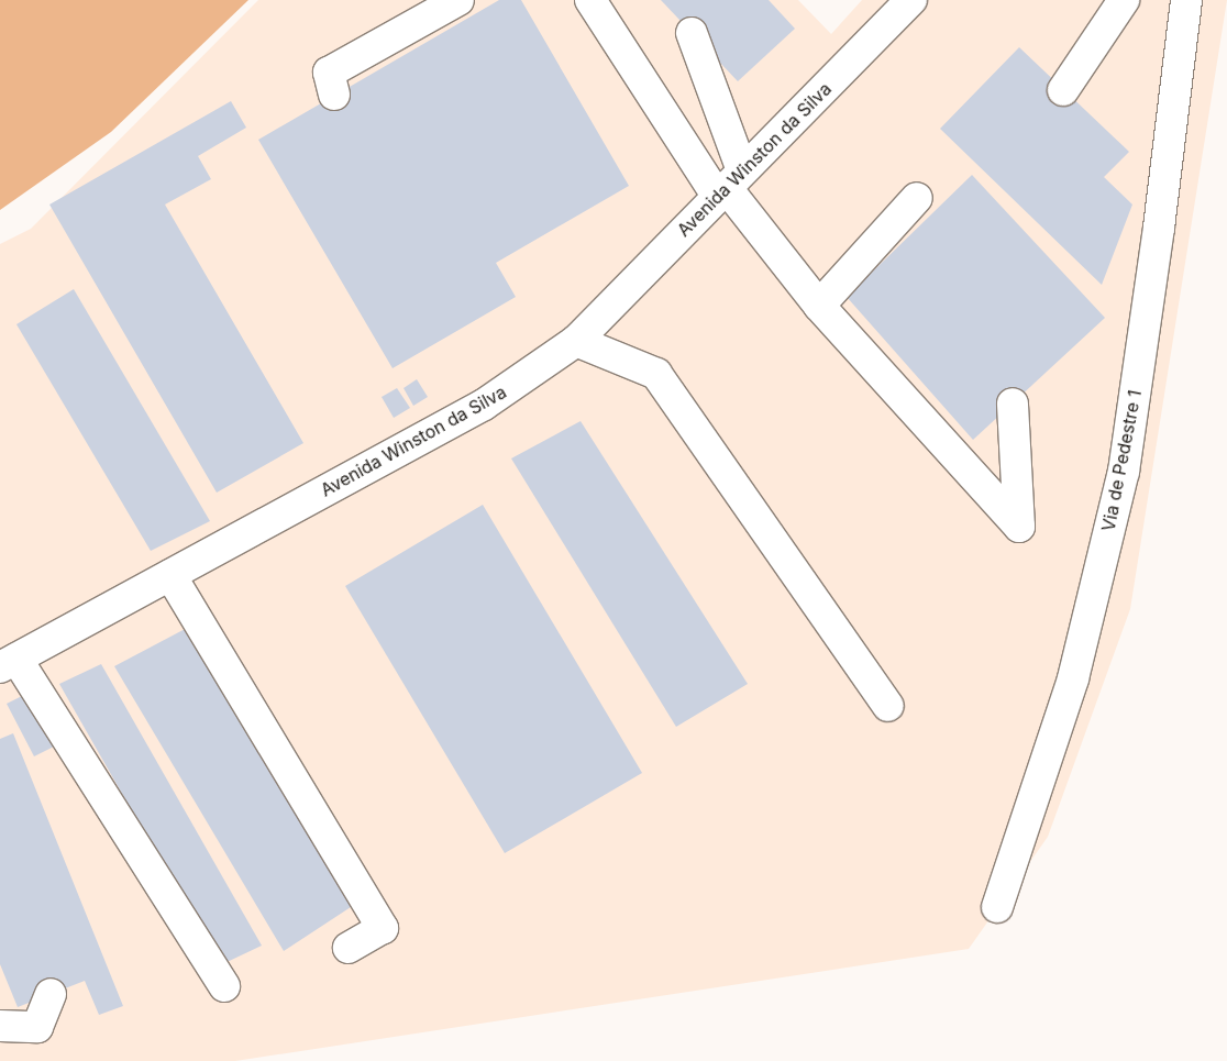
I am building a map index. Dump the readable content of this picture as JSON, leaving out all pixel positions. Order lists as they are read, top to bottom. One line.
{"streets":{"street":["Avenida Winston da Silva","Via de Pedestre 1"]}}
